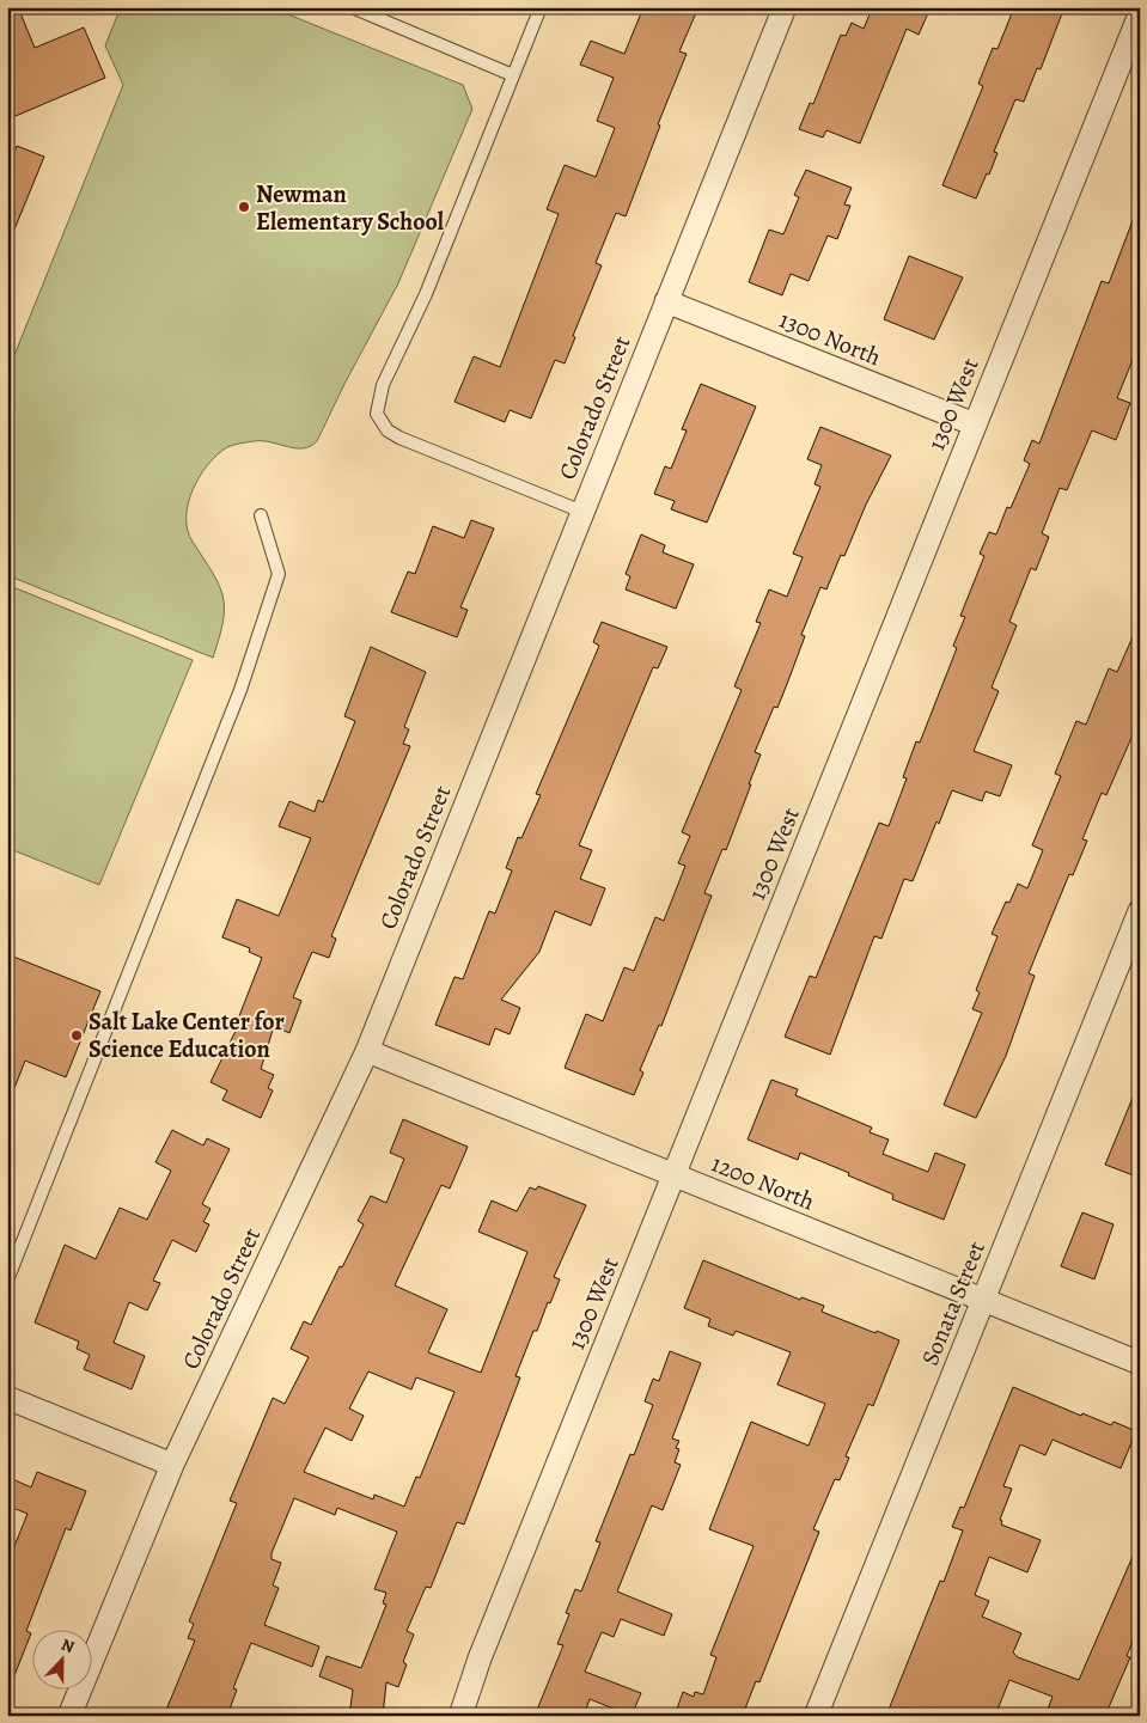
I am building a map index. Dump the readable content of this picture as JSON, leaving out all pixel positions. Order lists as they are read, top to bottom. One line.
{"streets":{"street":["1300 North","1300 West","Colorado Street","1200 North","Sonata Street"]},"crossings":[["1300 North","1300 West"],["1300 North","Colorado Street"],["1300 West","1200 North"],["Colorado Street","1200 North"],["1200 North","Sonata Street"]],"places":["Newman Elementary School","Salt Lake Center for Science Education"],"north":"top"}
